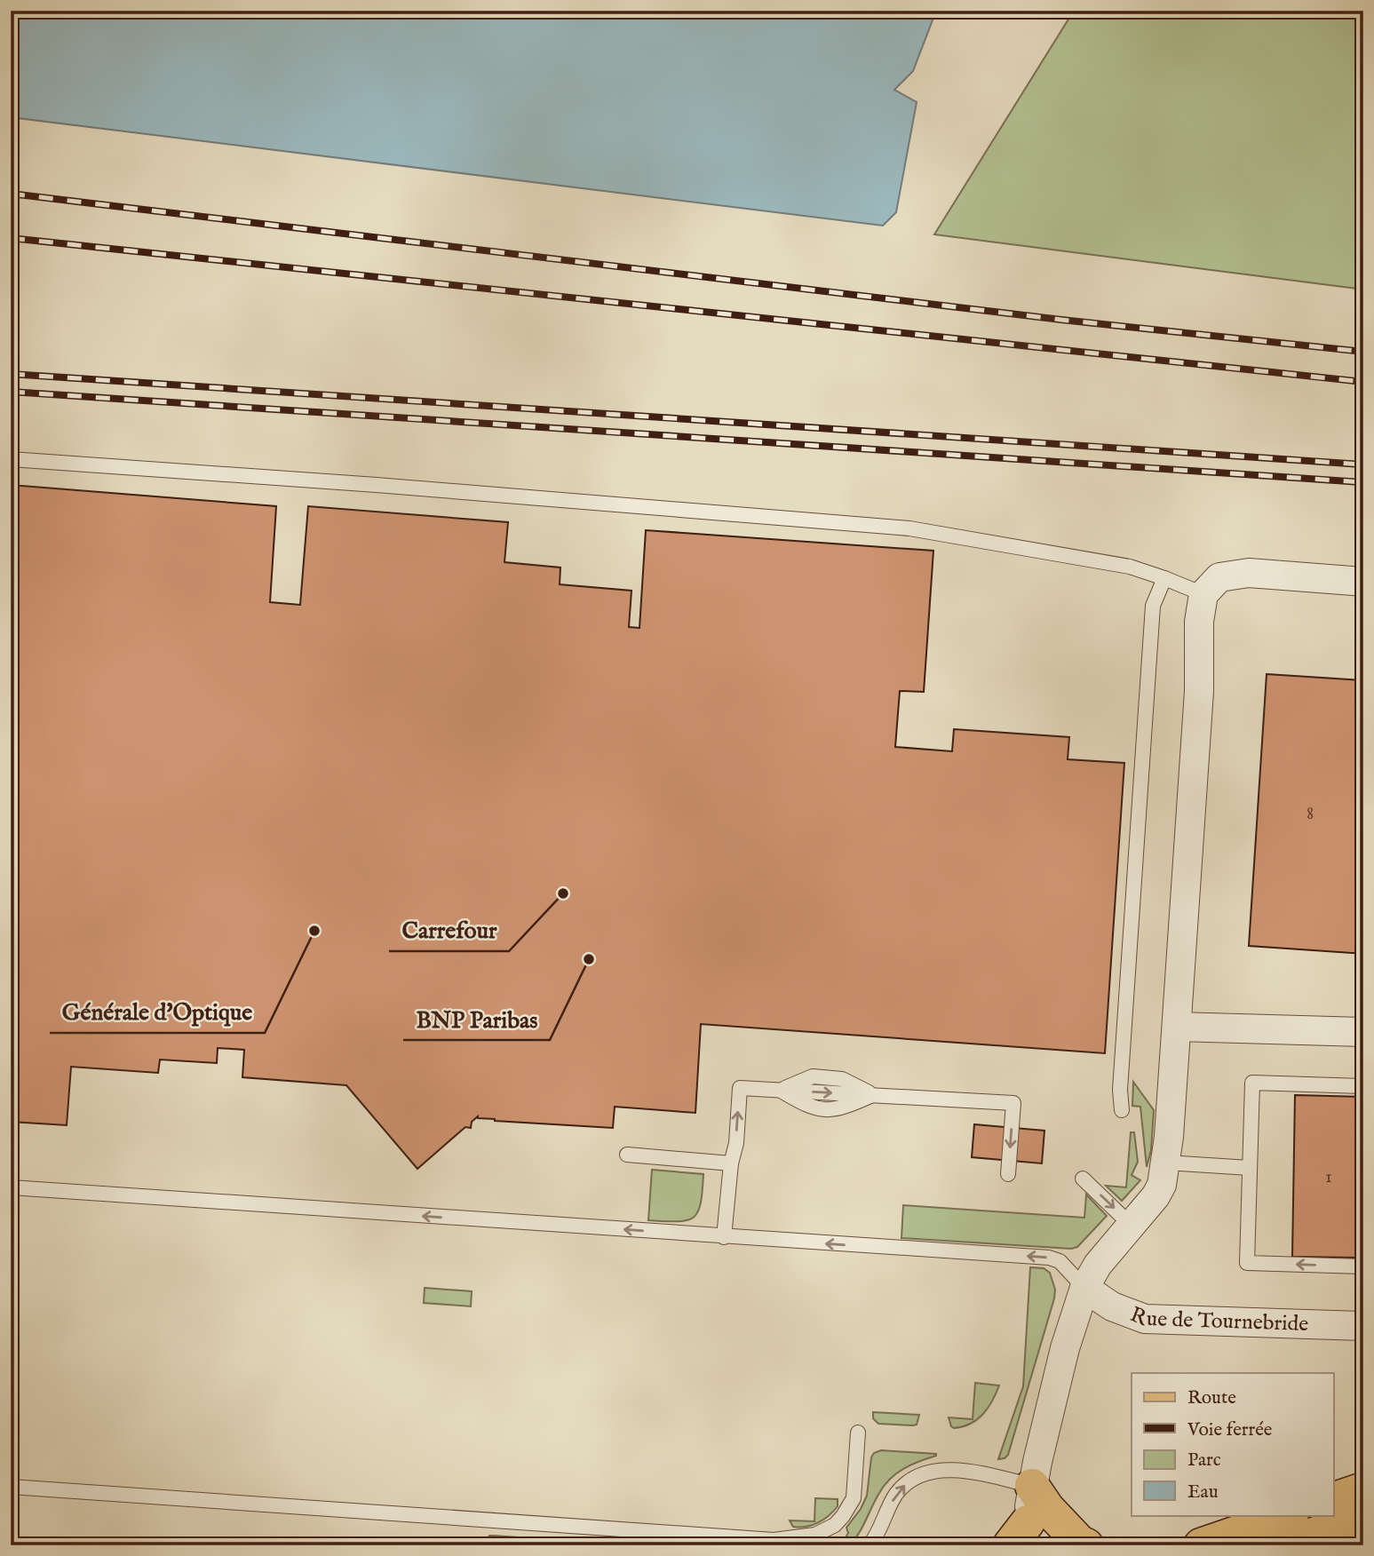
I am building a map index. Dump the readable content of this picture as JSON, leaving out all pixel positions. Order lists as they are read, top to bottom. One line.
{"streets":{"street":["Rue de Tournebride"]},"places":["Carrefour","Générale d'Optique","BNP Paribas"],"house_numbers":["8","1"],"legend":["Route","Voie ferrée","Parc","Eau"]}
